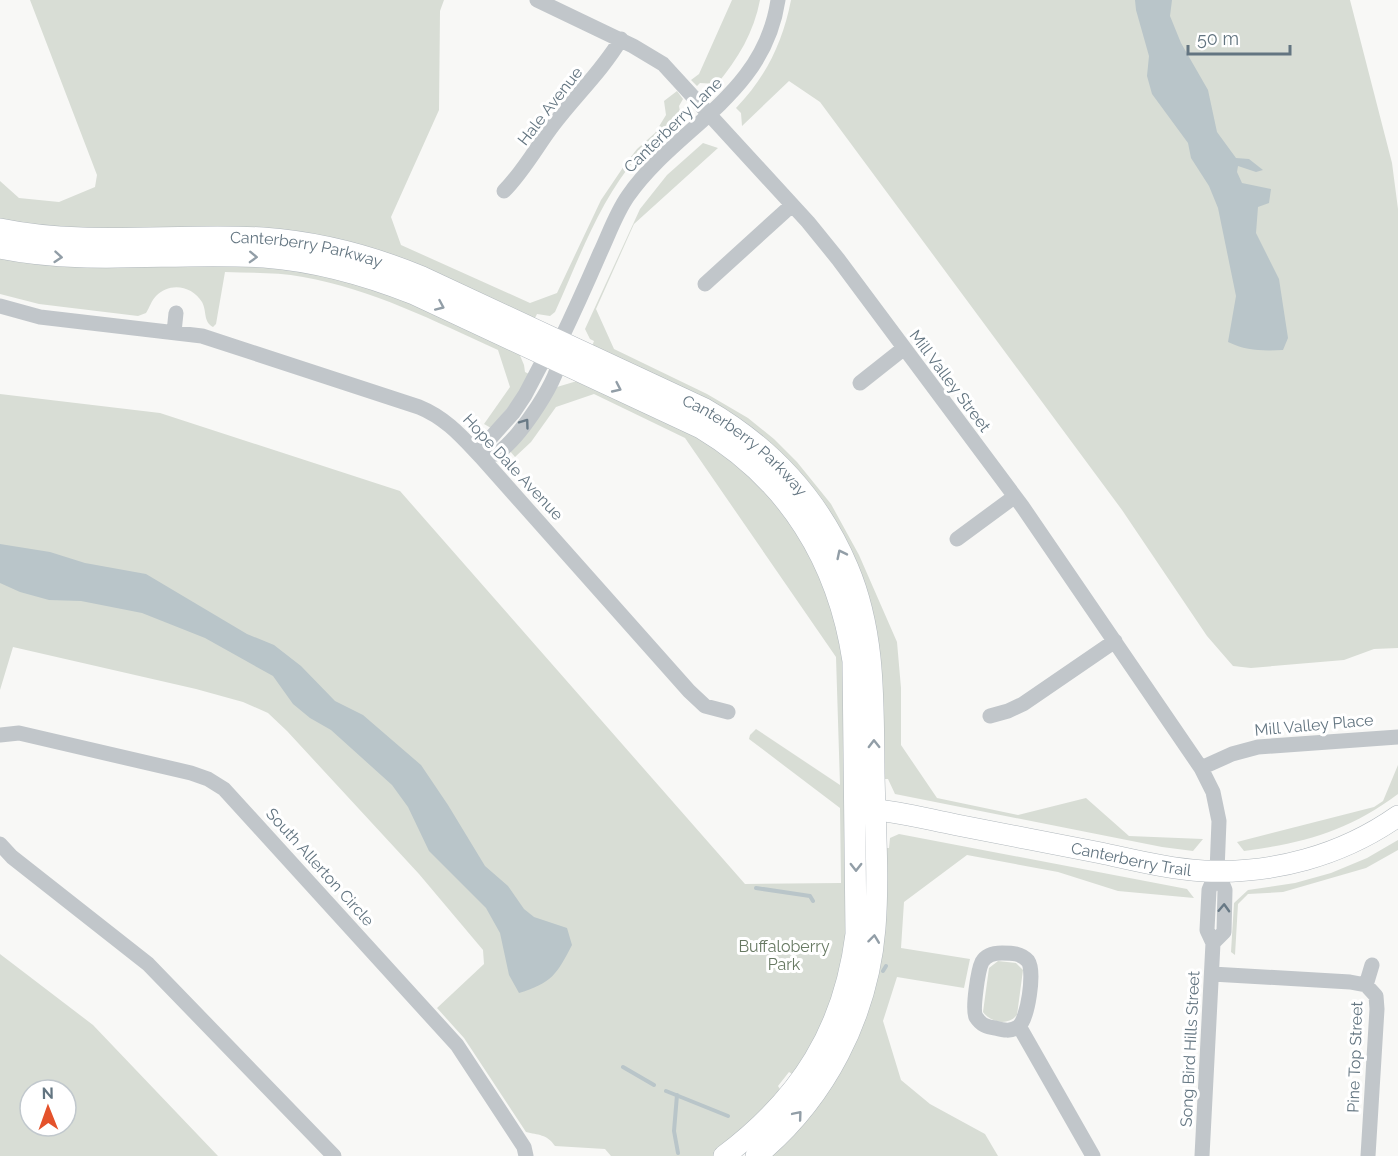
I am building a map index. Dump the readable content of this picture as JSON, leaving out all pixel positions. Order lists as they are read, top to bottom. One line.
{"streets":{"street":["Hale Avenue","Canterberry Lane","Canterberry Parkway","Mill Valley Street","Hope Dale Avenue","Mill Valley Place","Canterberry Trail","South Allerton Circle","Song Bird Hills Street","Pine Top Street"]},"crossings":[["Hale Avenue","Mill Valley Street"],["Canterberry Lane","Canterberry Parkway"],["Canterberry Lane","Mill Valley Street"],["Canterberry Lane","Hope Dale Avenue"],["Canterberry Parkway","Canterberry Trail"],["Mill Valley Street","Mill Valley Place"],["Mill Valley Street","Canterberry Trail"],["Mill Valley Street","Song Bird Hills Street"],["Canterberry Trail","Song Bird Hills Street"]],"parks":["Buffaloberry Park"],"scale_bar":"50 m","north":"top"}
